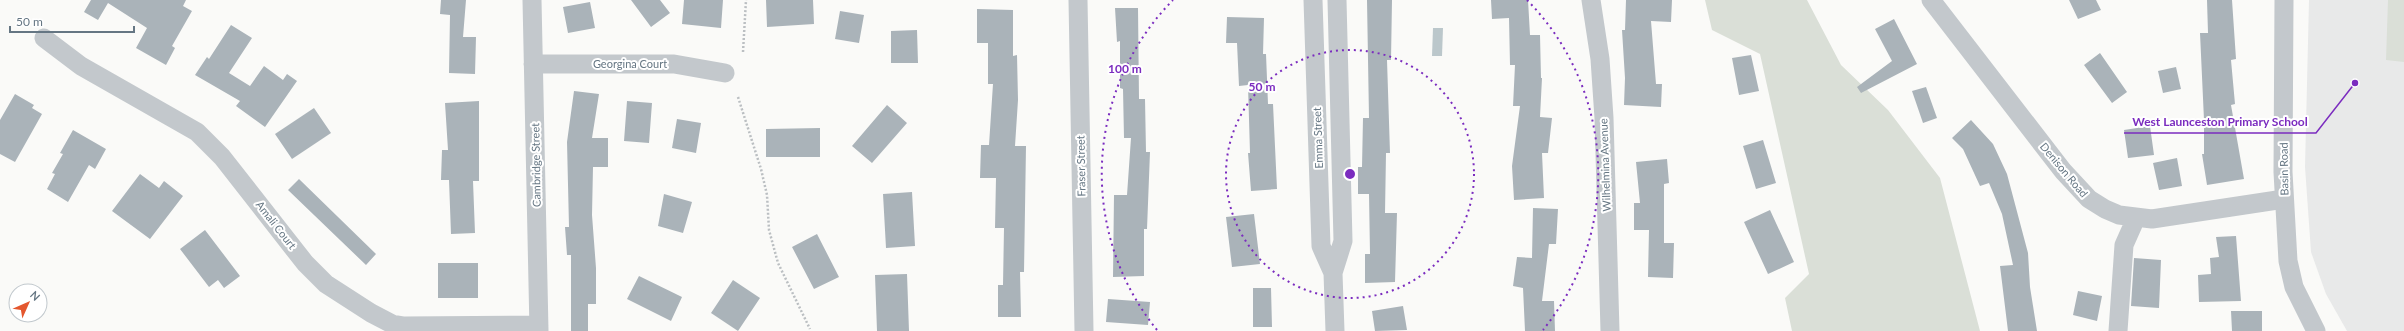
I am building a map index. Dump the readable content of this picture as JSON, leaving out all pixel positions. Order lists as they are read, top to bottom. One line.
{"streets":{"street":["Georgina Court","Emma Street","Cambridge Street","Wilhelmina Avenue","Fraser Street","Basin Road","Denison Road","Amali Court"]},"crossings":[["Georgina Court","Cambridge Street"],["Cambridge Street","Amali Court"],["Basin Road","Denison Road"]],"places":["West Launceston Primary School"],"scale_bar":"50 m","north":"top right","rings":["100 m","50 m"]}
